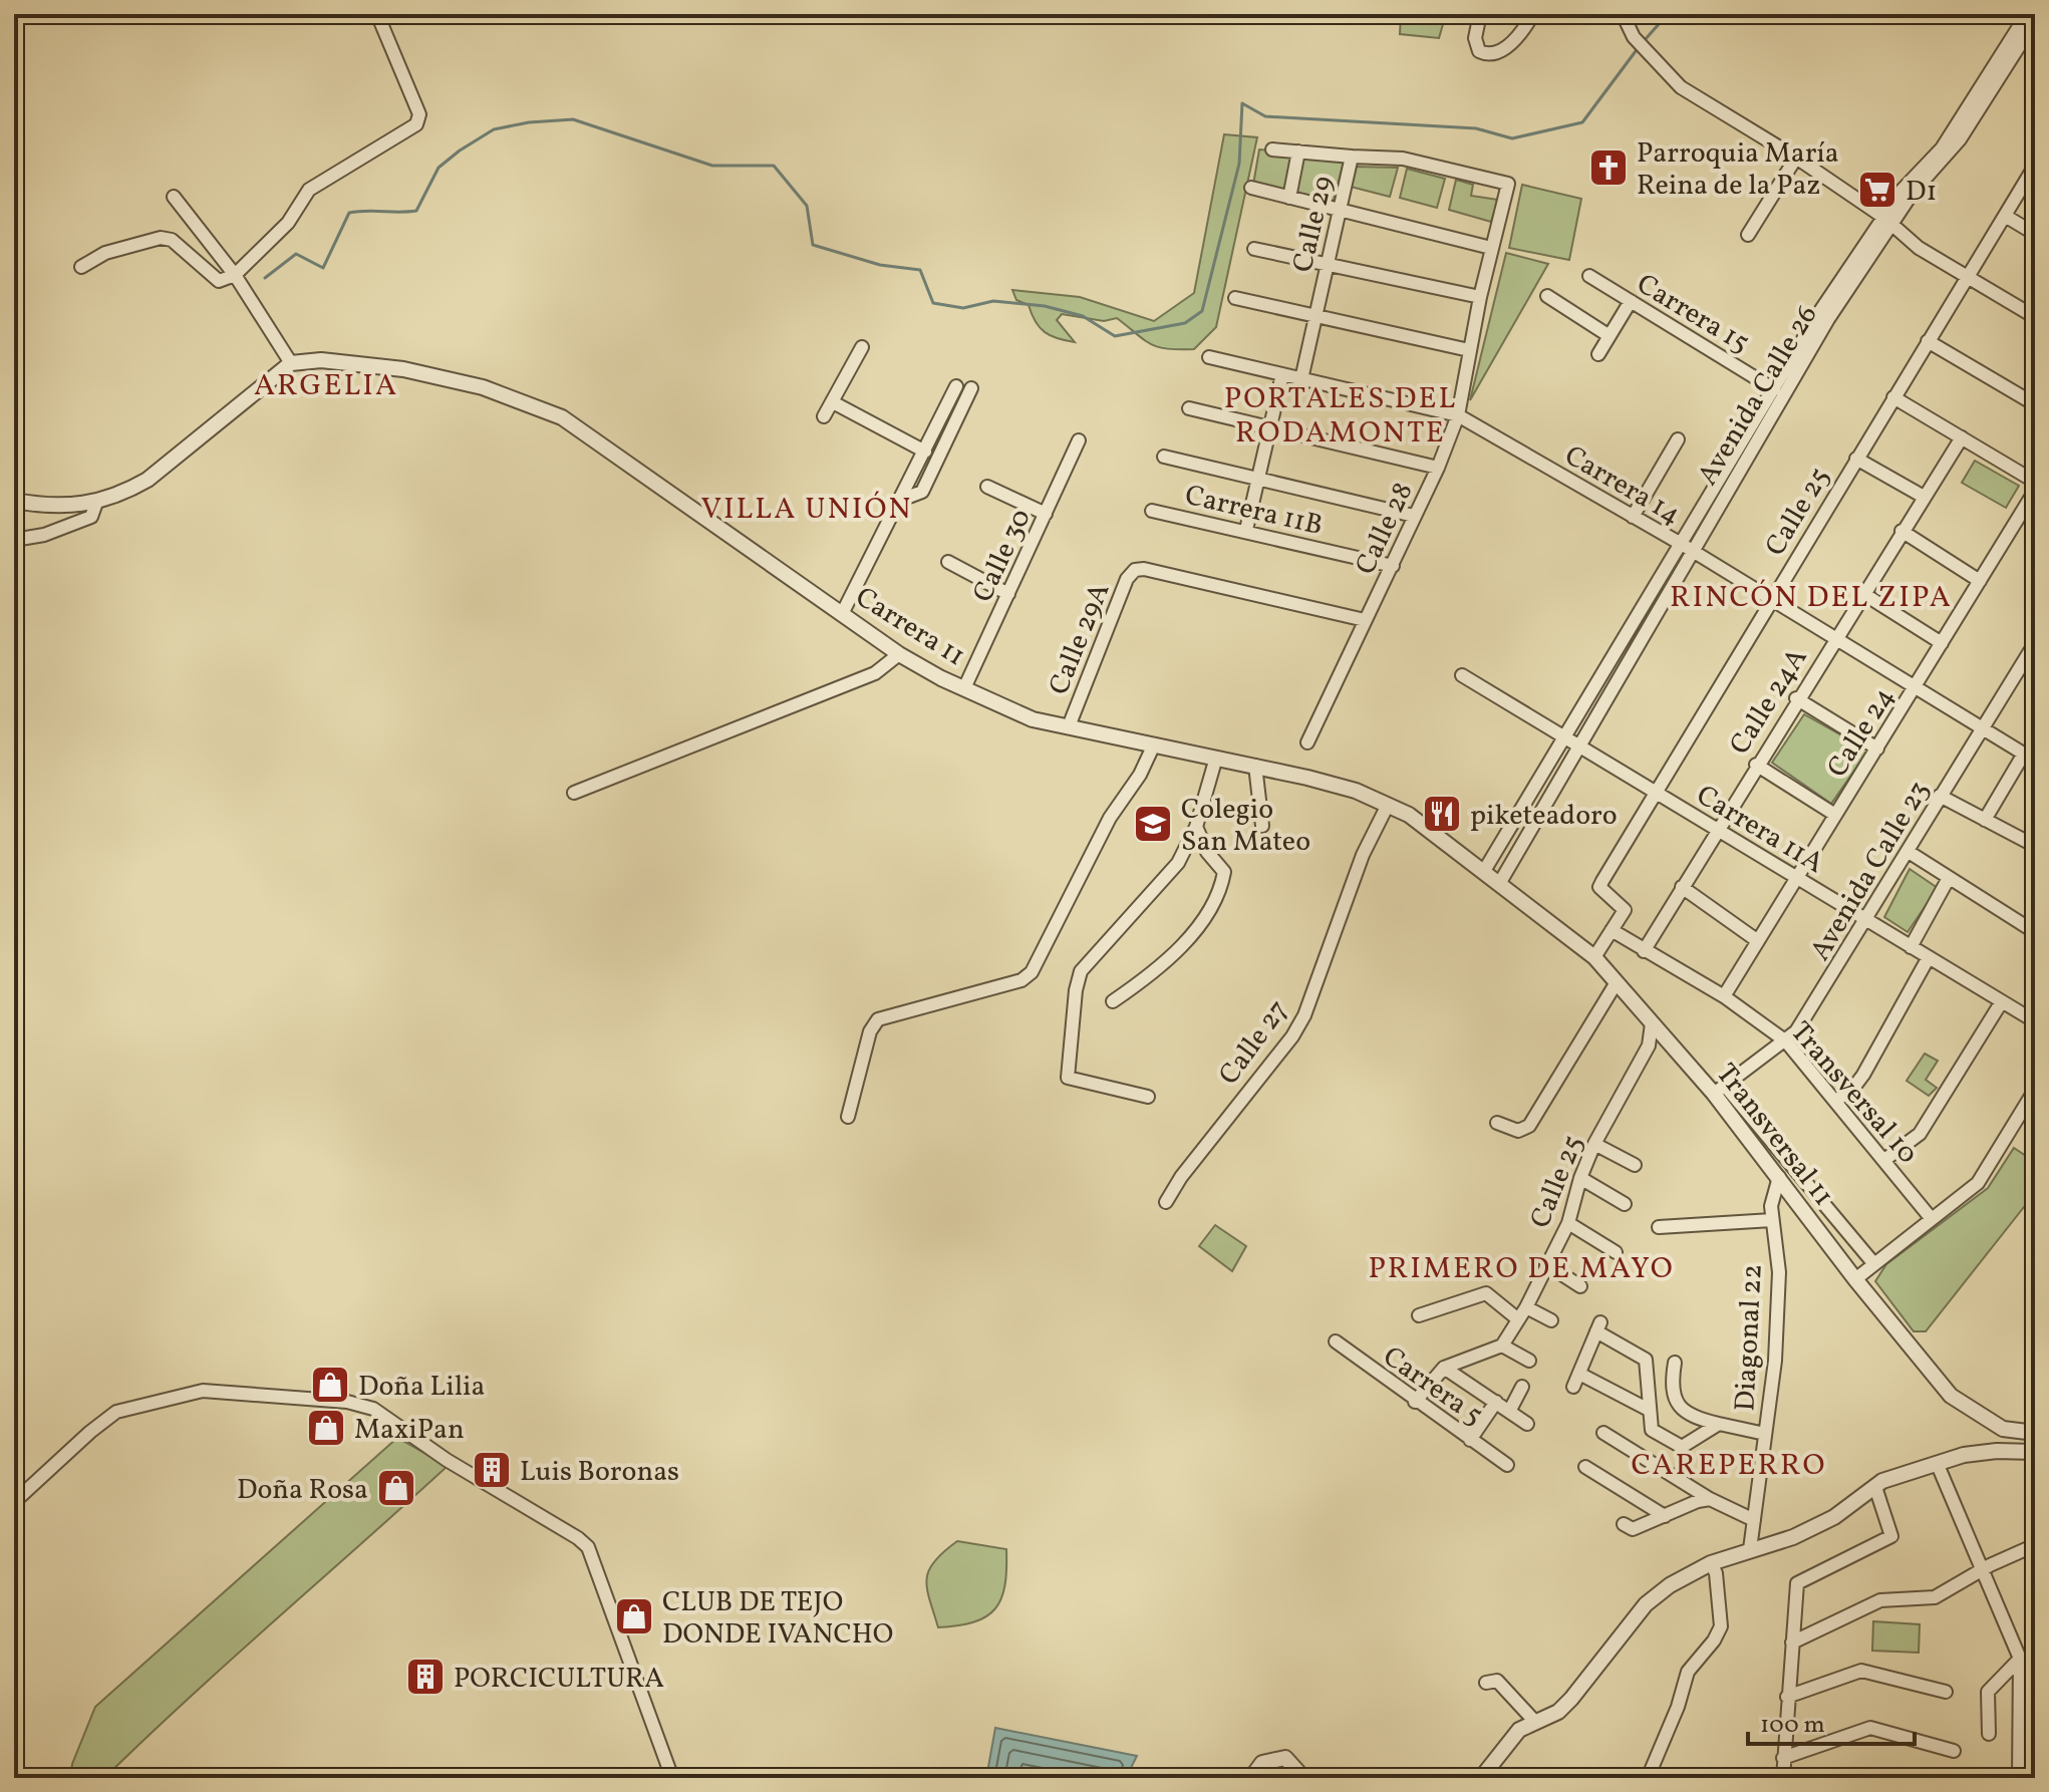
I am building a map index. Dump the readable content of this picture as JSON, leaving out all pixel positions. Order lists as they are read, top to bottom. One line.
{"streets":{"street":["Calle 29","Carrera 15","Avenida Calle 26","Carrera 14","Carrera 11B","Calle 25","Calle 28","Calle 30","Carrera 11","Calle 29A","Calle 24A","Calle 24","Carrera 11A","Avenida Calle 23","Calle 27","Transversal 10","Transversal 11","Diagonal 22","Carrera 5"]},"crossings":[["Calle 29","Carrera 14"],["Calle 29","Calle 28"],["Carrera 15","Avenida Calle 26"],["Avenida Calle 26","Carrera 14"],["Avenida Calle 26","Carrera 11"],["Avenida Calle 26","Carrera 11A"],["Carrera 14","Calle 25"],["Carrera 14","Calle 28"],["Carrera 14","Calle 24A"],["Carrera 14","Calle 24"],["Carrera 14","Avenida Calle 23"],["Carrera 11B","Calle 28"],["Calle 25","Carrera 11A"],["Calle 25","Transversal 10"],["Calle 25","Transversal 11"],["Calle 28","Calle 29A"],["Calle 30","Carrera 11"],["Carrera 11","Calle 29A"],["Carrera 11","Calle 27"],["Carrera 11","Transversal 11"],["Calle 24A","Carrera 11A"],["Calle 24A","Transversal 10"],["Calle 24","Carrera 11A"],["Calle 24","Transversal 10"],["Carrera 11A","Avenida Calle 23"],["Avenida Calle 23","Transversal 10"],["Avenida Calle 23","Transversal 11"],["Transversal 11","Diagonal 22"]],"districts":["ARGELIA","PORTALES DEL RODAMONTE","VILLA UNIÓN","RINCÓN DEL ZIPA","PRIMERO DE MAYO","CAREPERRO"],"places":{"church":["Parroquia María Reina de la Paz"],"supermarket":["D1"],"restaurant":["piketeadoro"],"school or university":["Colegio San Mateo"],"shop":["Doña Lilia","MaxiPan","Doña Rosa","CLUB DE TEJO DONDE IVANCHO"],"building":["Luis Boronas","PORCICULTURA"]},"scale_bar":"100 m"}
